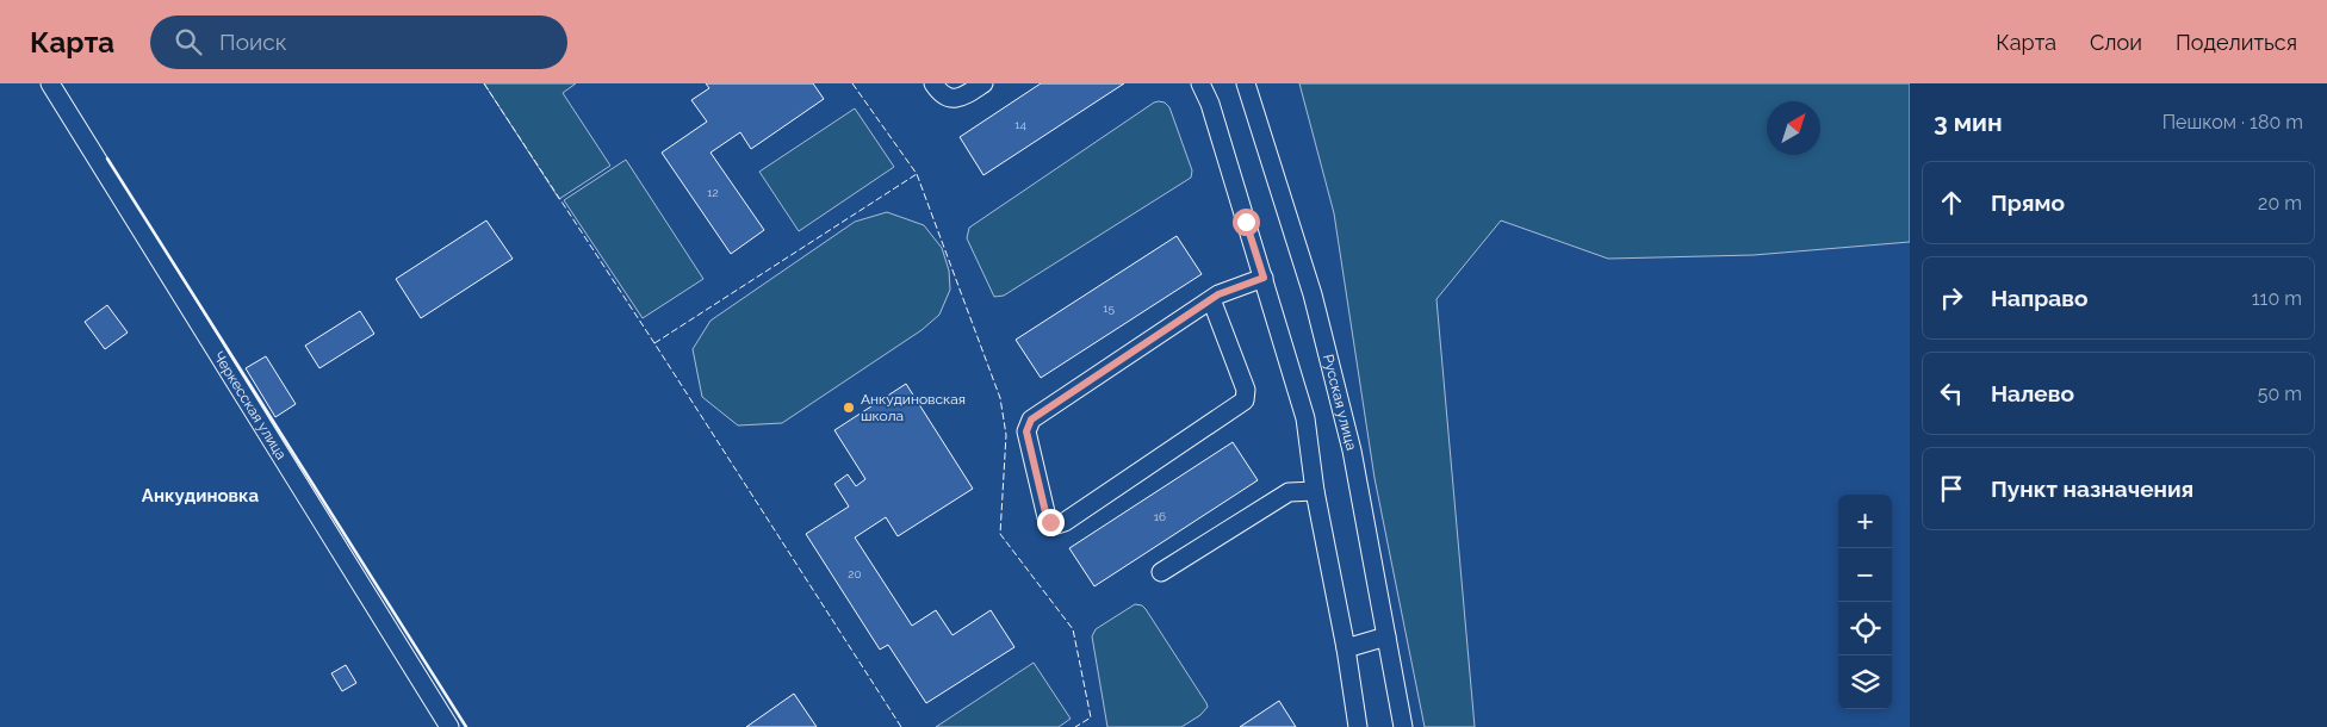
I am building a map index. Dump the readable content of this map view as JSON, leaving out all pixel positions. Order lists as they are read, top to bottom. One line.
{"streets":{"street":["Русская улица","Черкесская улица"]},"districts":["Анкудиновка"],"places":["Анкудиновская школа"],"house_numbers":["14","12","15","16","20"],"north":"top right","page":{"header":"Карта","search":"Поиск","nav":["Карта","Слои","Поделиться"],"heading":["3 мин","Пешком · 180 m"],"list":[["Прямо","20 m"],["Направо","110 m"],["Налево","50 m"],"Пункт назначения"],"map_buttons":["+","−"]}}
